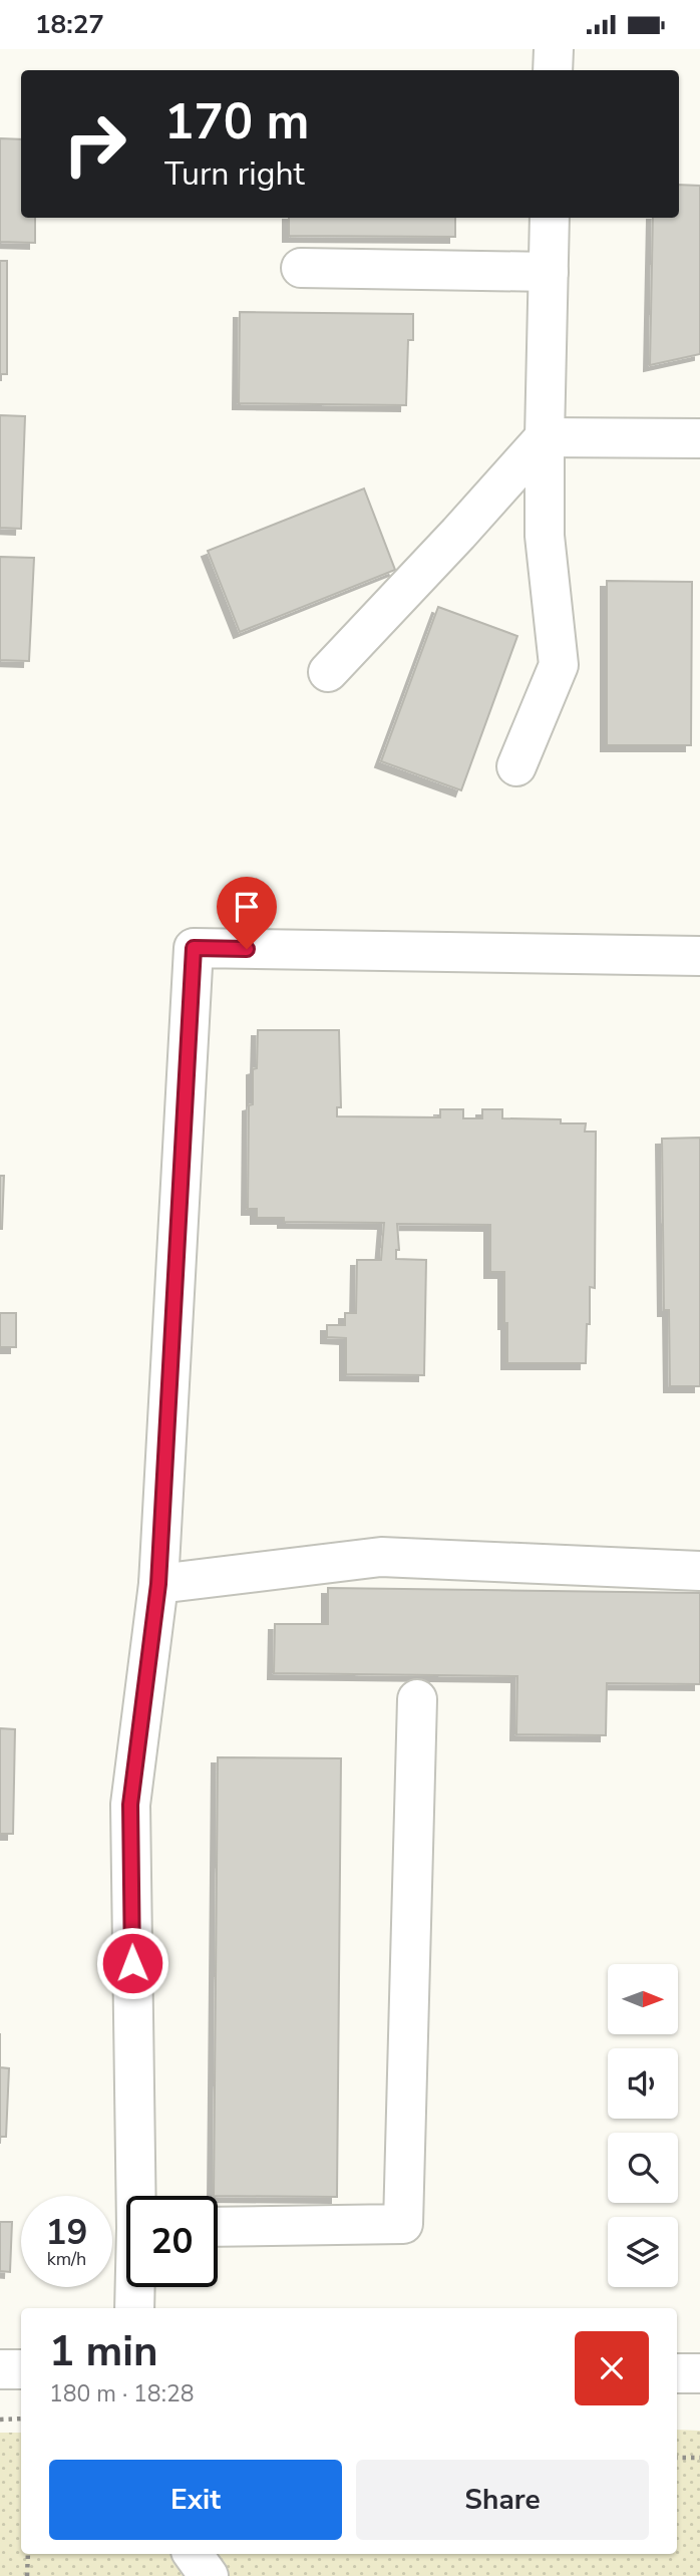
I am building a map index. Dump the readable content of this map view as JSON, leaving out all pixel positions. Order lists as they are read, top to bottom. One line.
{"north":"right","page":{"status":"18:27","turn":["170 m","Turn right"],"speed":"19 km/h","limit":"20","heading":["1 min","180 m · 18:28"],"buttons":["Exit","Share"]}}
